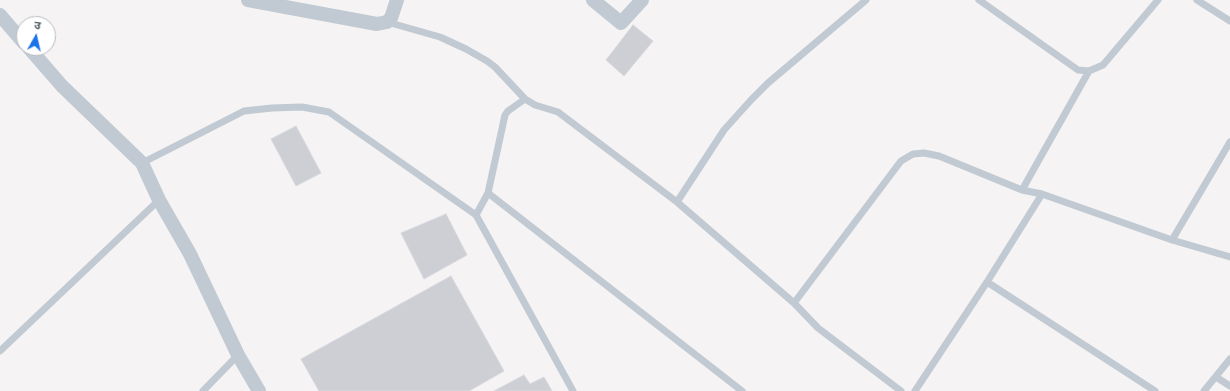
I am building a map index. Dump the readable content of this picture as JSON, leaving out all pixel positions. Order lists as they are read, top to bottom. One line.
{"north":"top"}
